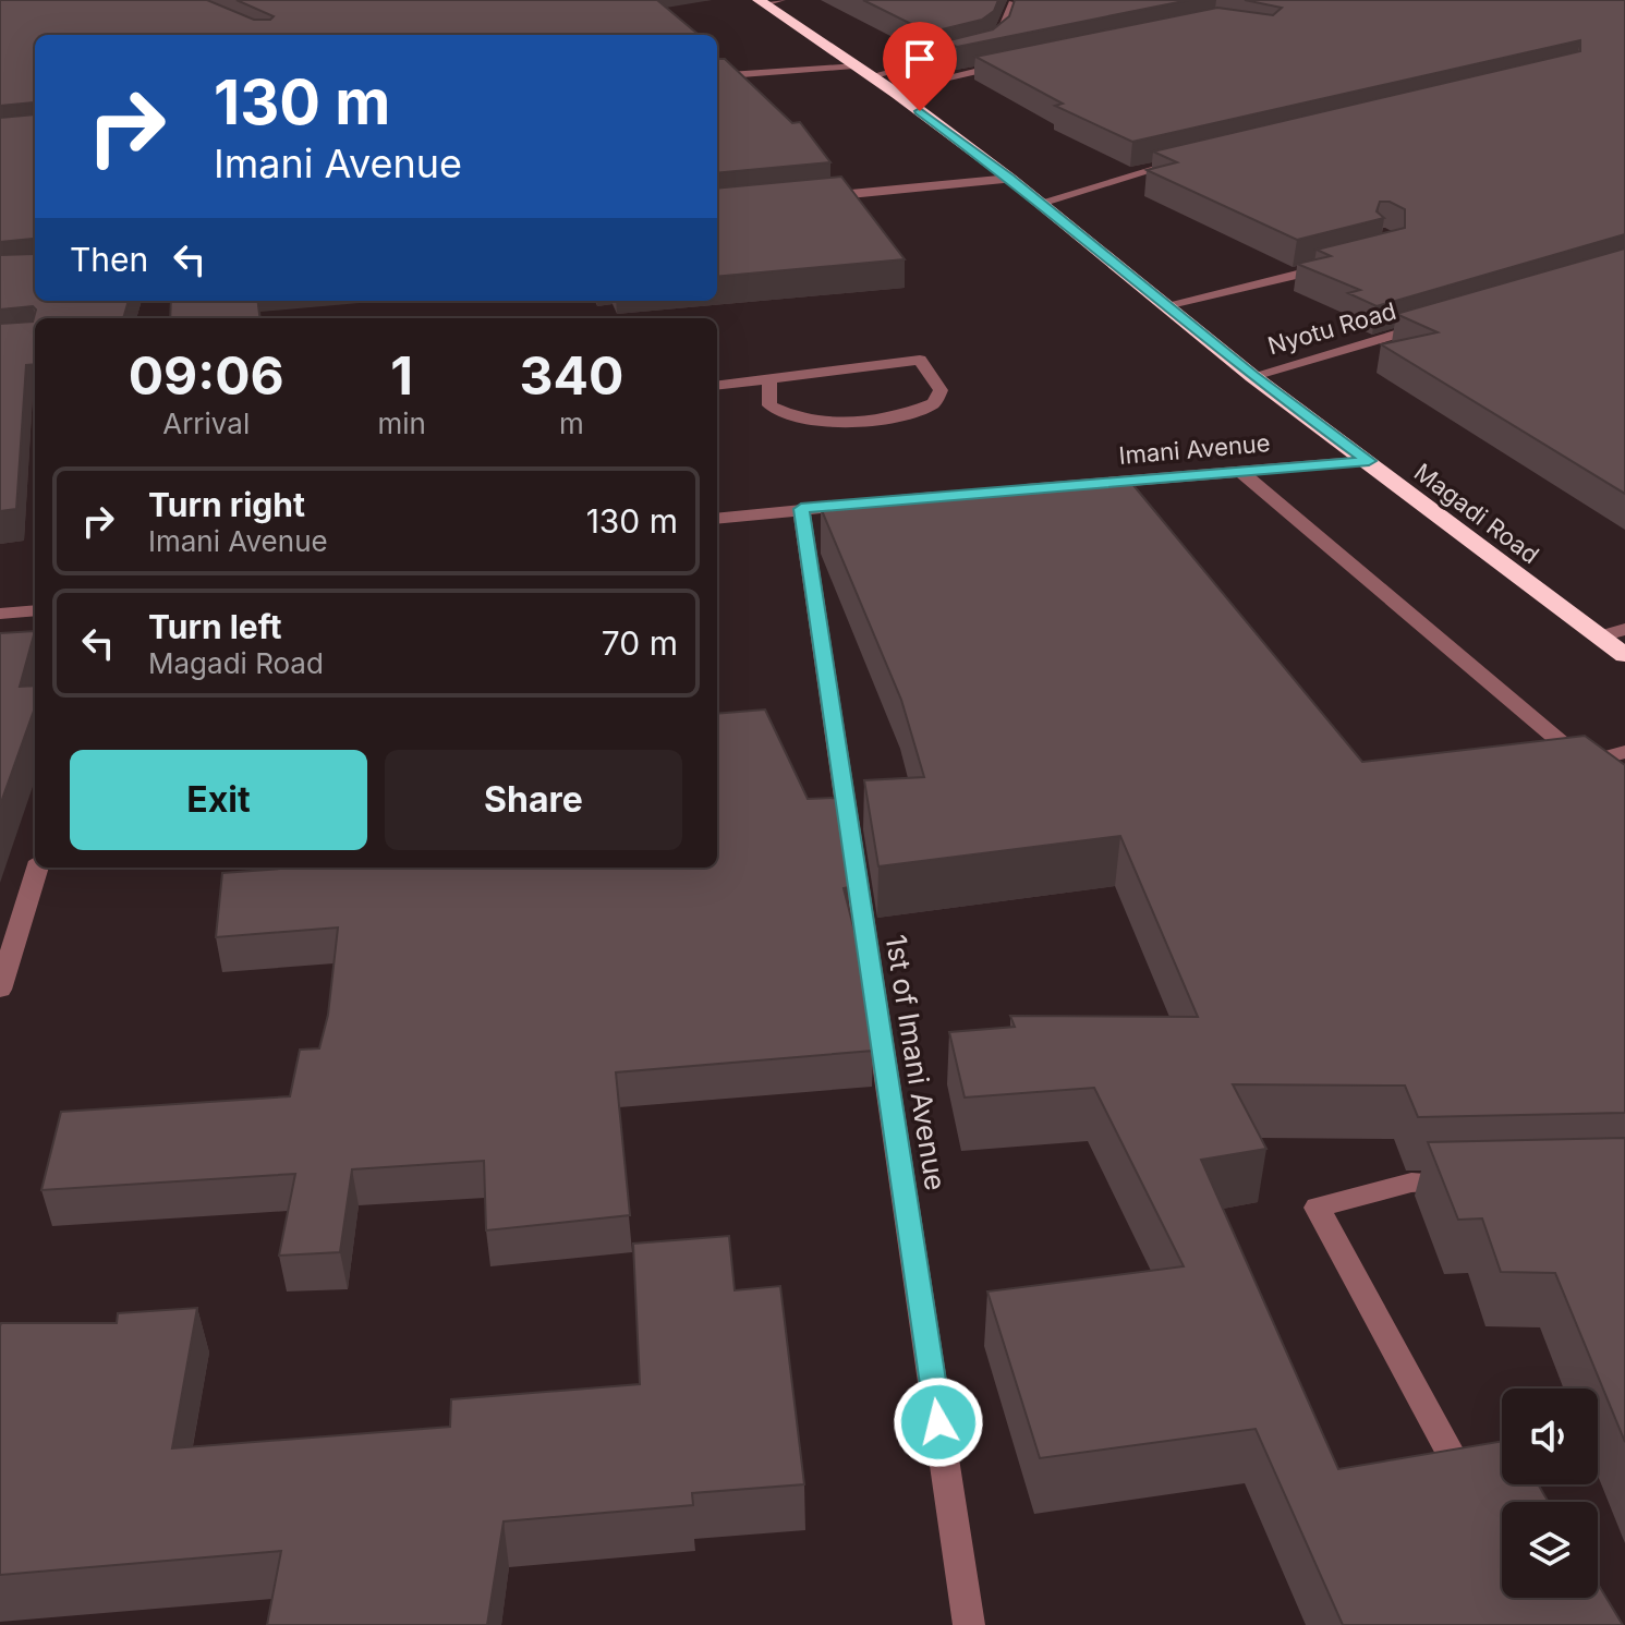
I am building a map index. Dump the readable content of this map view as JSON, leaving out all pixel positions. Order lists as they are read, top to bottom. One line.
{"streets":{"highway":["Magadi Road"],"street":["Nyotu Road","Imani Avenue","1st of Imani Avenue"]},"crossings":[["Nyotu Road","Magadi Road"],["Imani Avenue","Magadi Road"]],"page":{"turn":["130 m","Imani Avenue"],"then":"Then","eta":["09:06","Arrival","1","min","340","m"],"list":[{"name":"Turn right","note":"Imani Avenue","value":"130 m"},{"name":"Turn left","note":"Magadi Road","value":"70 m"}],"buttons":["Exit","Share"]}}
